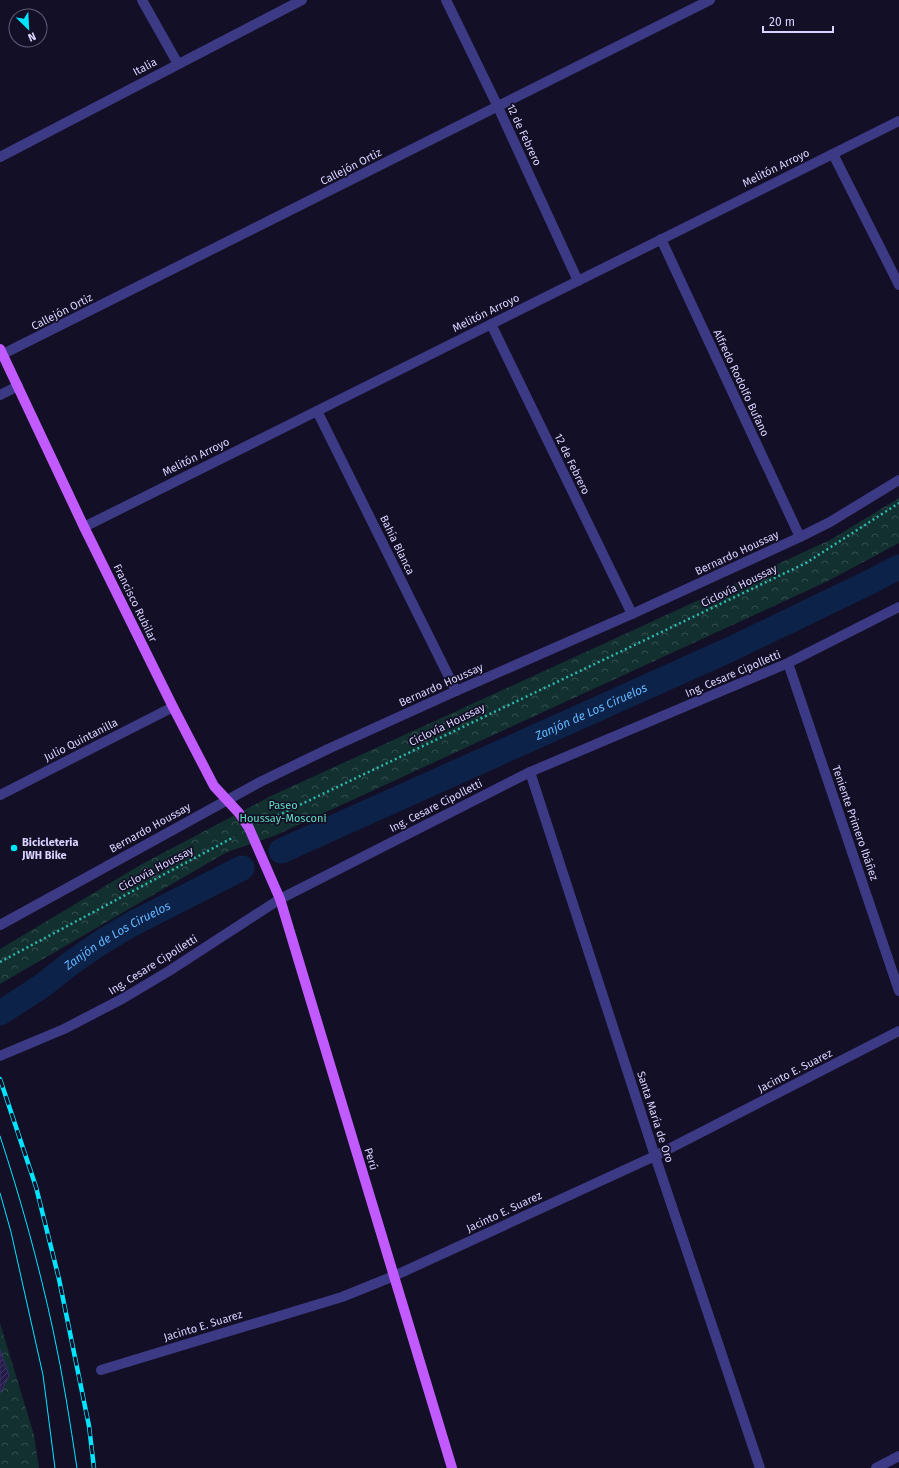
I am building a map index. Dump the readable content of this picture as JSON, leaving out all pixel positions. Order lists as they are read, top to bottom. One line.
{"streets":{"main road":["Francisco Rubilar","Perú"],"street":["Italia","12 de Febrero","Callejón Ortiz","Melitón Arroyo","Alfredo Rodolfo Bufano","Bahía Blanca","Bernardo Houssay","Ing. Cesare Cipolletti","Julio Quintanilla","Teniente Primero Ibáñez","Jacinto E. Suarez","Santa María de Oro"],"path":["Ciclovía Houssay"]},"crossings":[["12 de Febrero","Callejón Ortiz"],["12 de Febrero","Melitón Arroyo"],["12 de Febrero","Bernardo Houssay"],["Callejón Ortiz","Francisco Rubilar"],["Melitón Arroyo","Alfredo Rodolfo Bufano"],["Melitón Arroyo","Bahía Blanca"],["Melitón Arroyo","Francisco Rubilar"],["Alfredo Rodolfo Bufano","Bernardo Houssay"],["Bahía Blanca","Bernardo Houssay"],["Bernardo Houssay","Francisco Rubilar"],["Ciclovía Houssay","Francisco Rubilar"],["Francisco Rubilar","Julio Quintanilla"],["Francisco Rubilar","Perú"],["Ing. Cesare Cipolletti","Teniente Primero Ibáñez"],["Ing. Cesare Cipolletti","Santa María de Oro"],["Ing. Cesare Cipolletti","Perú"],["Jacinto E. Suarez","Santa María de Oro"],["Jacinto E. Suarez","Perú"]],"water":["Zanjón de Los Ciruelos"],"parks":["Paseo Houssay-Mosconi"],"places":["Bicicleteria JWH Bike"],"scale_bar":"20 m","north":"bottom right"}
